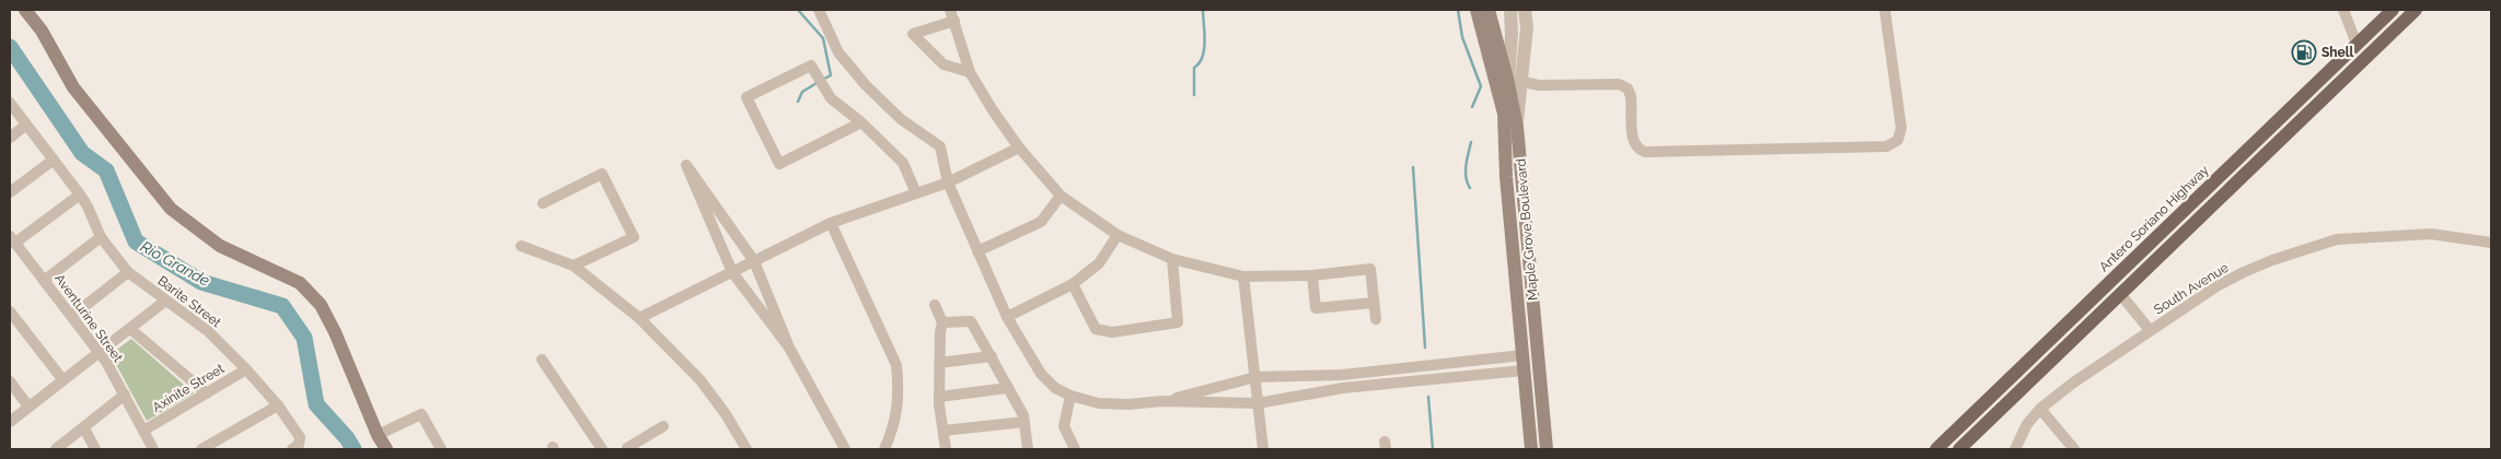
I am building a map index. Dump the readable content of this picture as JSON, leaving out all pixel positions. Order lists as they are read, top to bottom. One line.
{"streets":{"main road":["Antero Soriano Highway","Maple Grove Boulevard"],"street":["South Avenue","Barite Street","Aventurine Street","Axinite Street"]},"crossings":[["Barite Street","Axinite Street"],["Aventurine Street","Axinite Street"]],"water":["Rio Grande"],"places":{"fuel station":["Shell"]}}
